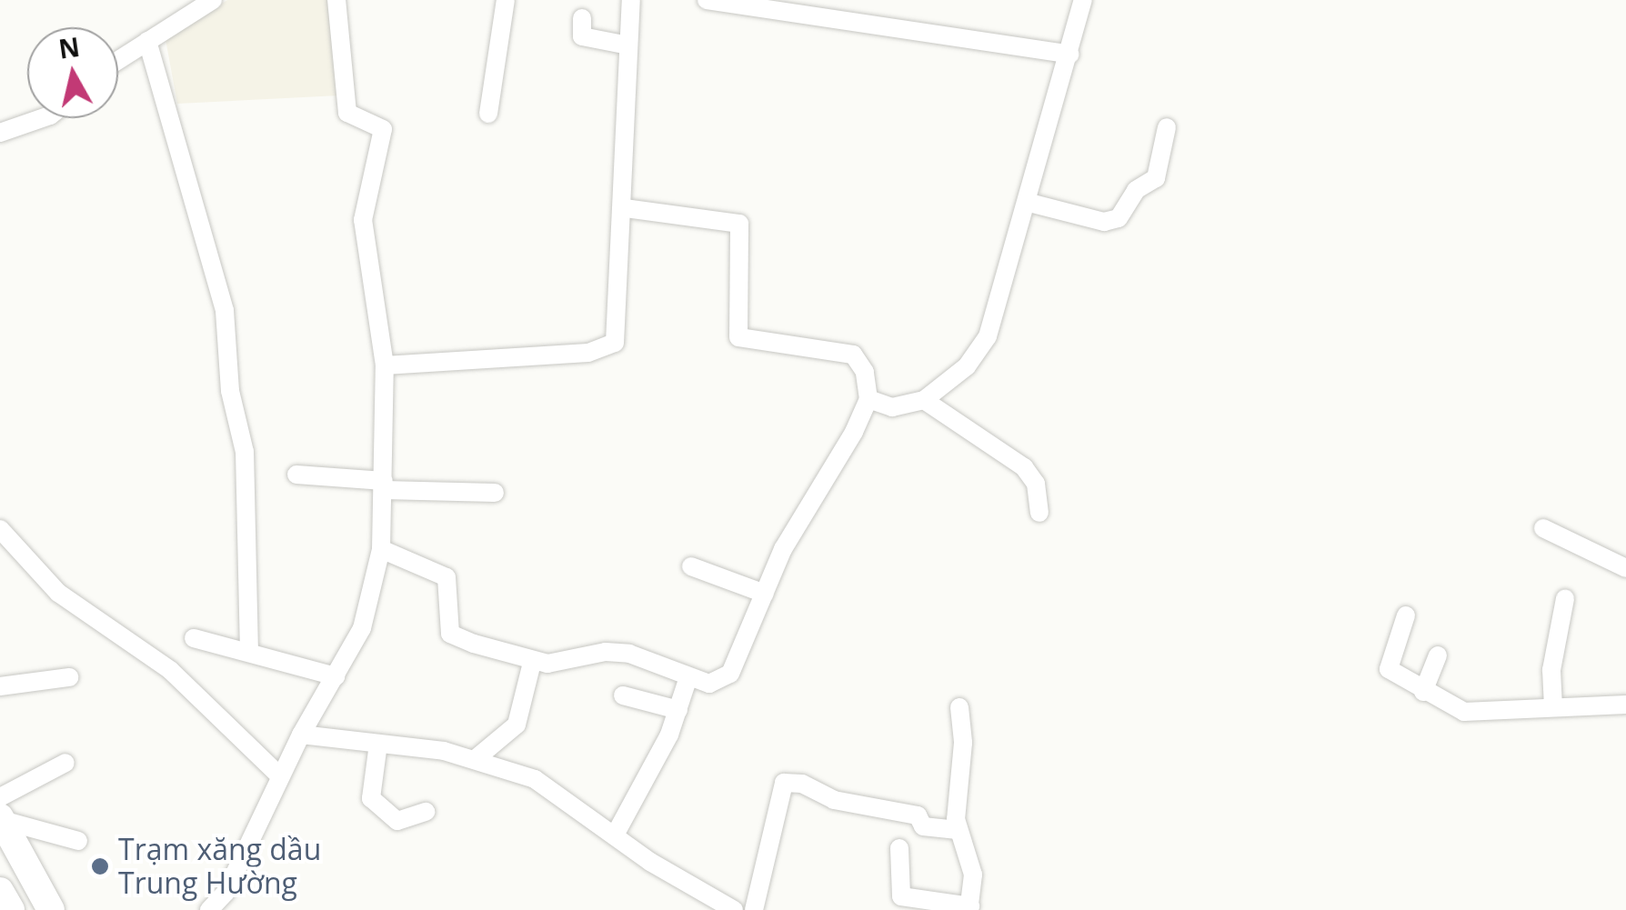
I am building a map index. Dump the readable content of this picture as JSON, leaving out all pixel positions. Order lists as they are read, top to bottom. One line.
{"places":["Trạm xăng dầu Trung Hường"],"north":"top"}
